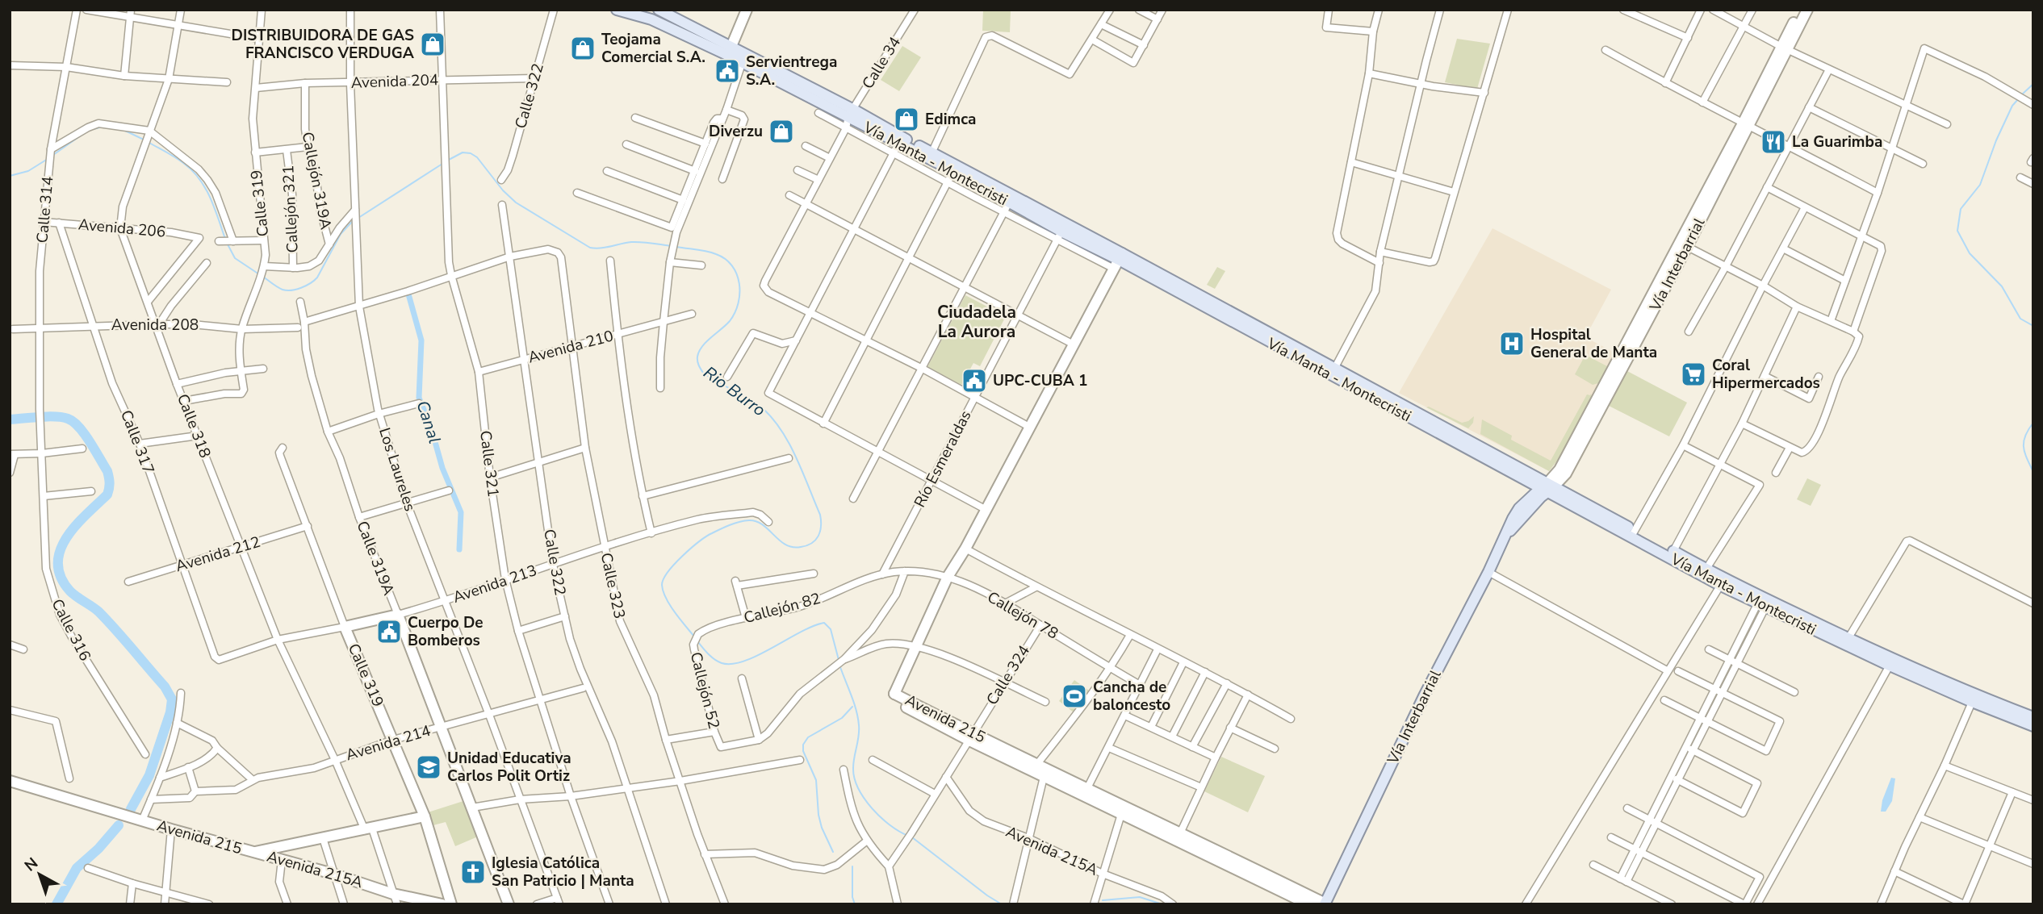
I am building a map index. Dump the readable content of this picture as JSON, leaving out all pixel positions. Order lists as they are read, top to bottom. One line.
{"streets":{"main road":["Vía Manta - Montecristi","Vía Interbarrial"],"street":["Calle 34","Avenida 204","Calle 322","Callejón 319A","Calle 319","Callejón 321","Calle 314","Avenida 206","Avenida 208","Avenida 210","Calle 318","Calle 317","Río Esmeraldas","Calle 321","Los Laureles","Avenida 212","Calle 319A","Avenida 213","Calle 323","Callejón 82","Callejón 78","Calle 316","Calle 324","Callejón 52","Avenida 215","Avenida 214","Avenida 215A"]},"crossings":[["Calle 34","Vía Manta - Montecristi"],["Avenida 204","Calle 322"],["Avenida 204","Callejón 319A"],["Avenida 204","Calle 319"],["Avenida 204","Calle 321"],["Avenida 204","Los Laureles"],["Calle 322","Avenida 210"],["Calle 322","Avenida 213"],["Calle 322","Calle 323"],["Vía Manta - Montecristi","Vía Interbarrial"],["Vía Manta - Montecristi","Río Esmeraldas"],["Calle 319","Avenida 208"],["Calle 319","Calle 318"],["Calle 319","Avenida 212"],["Calle 319","Avenida 213"],["Calle 319","Avenida 215"],["Calle 319","Avenida 214"],["Calle 314","Avenida 206"],["Calle 314","Avenida 208"],["Calle 314","Calle 316"],["Avenida 206","Calle 318"],["Avenida 206","Calle 317"],["Vía Interbarrial","Avenida 215"],["Avenida 208","Calle 318"],["Avenida 208","Calle 317"],["Avenida 210","Calle 321"],["Avenida 210","Calle 323"],["Calle 318","Avenida 212"],["Calle 318","Avenida 213"],["Calle 318","Avenida 215"],["Calle 318","Avenida 214"],["Calle 318","Avenida 215A"],["Calle 317","Avenida 212"],["Calle 317","Avenida 213"],["Río Esmeraldas","Callejón 78"],["Calle 321","Avenida 213"],["Calle 321","Avenida 214"],["Los Laureles","Avenida 213"],["Los Laureles","Avenida 214"],["Calle 319A","Avenida 213"],["Calle 319A","Avenida 214"],["Avenida 213","Calle 323"],["Callejón 82","Callejón 78"],["Callejón 82","Callejón 52"],["Callejón 78","Calle 324"],["Calle 324","Avenida 215"],["Calle 324","Avenida 215A"],["Avenida 215","Avenida 215A"]],"districts":["Ciudadela La Aurora"],"water":["Rio Burro","Canal"],"places":{"shop":["DISTRIBUIDORA DE GAS FRANCISCO VERDUGA","Teojama Comercial S.A.","Edimca","Diverzu"],"public building":["Servientrega S.A.","UPC-CUBA 1","Cuerpo De Bomberos"],"restaurant":["La Guarimba"],"hospital":["Hospital General de Manta"],"supermarket":["Coral Hipermercados"],"sports":["Cancha de baloncesto"],"school or university":["Unidad Educativa Carlos Polit Ortiz"],"church":["Iglesia Católica San Patricio | Manta"]},"north":"top left"}
